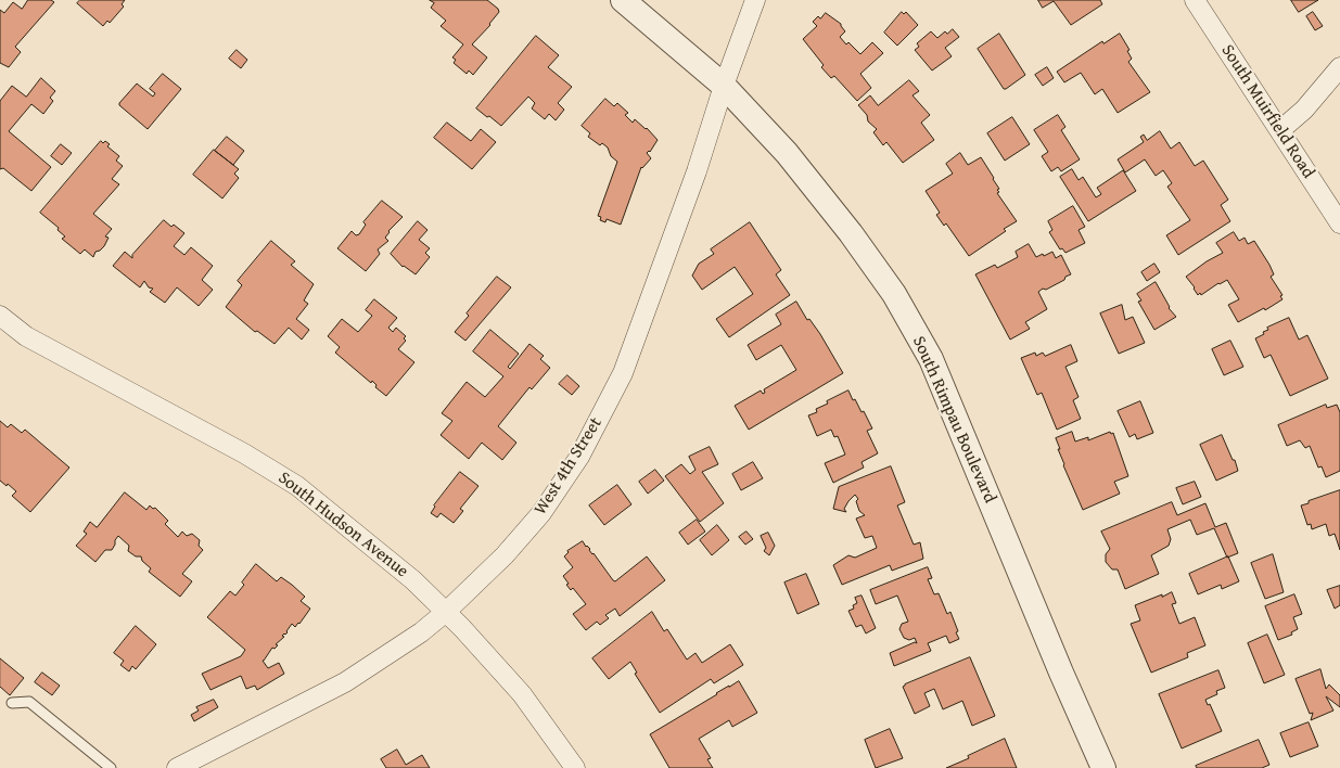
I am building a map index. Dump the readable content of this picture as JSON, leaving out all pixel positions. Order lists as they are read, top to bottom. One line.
{"streets":{"street":["South Muirfield Road","South Rimpau Boulevard","West 4th Street","South Hudson Avenue"]},"crossings":[["South Rimpau Boulevard","West 4th Street"],["West 4th Street","South Hudson Avenue"]]}
